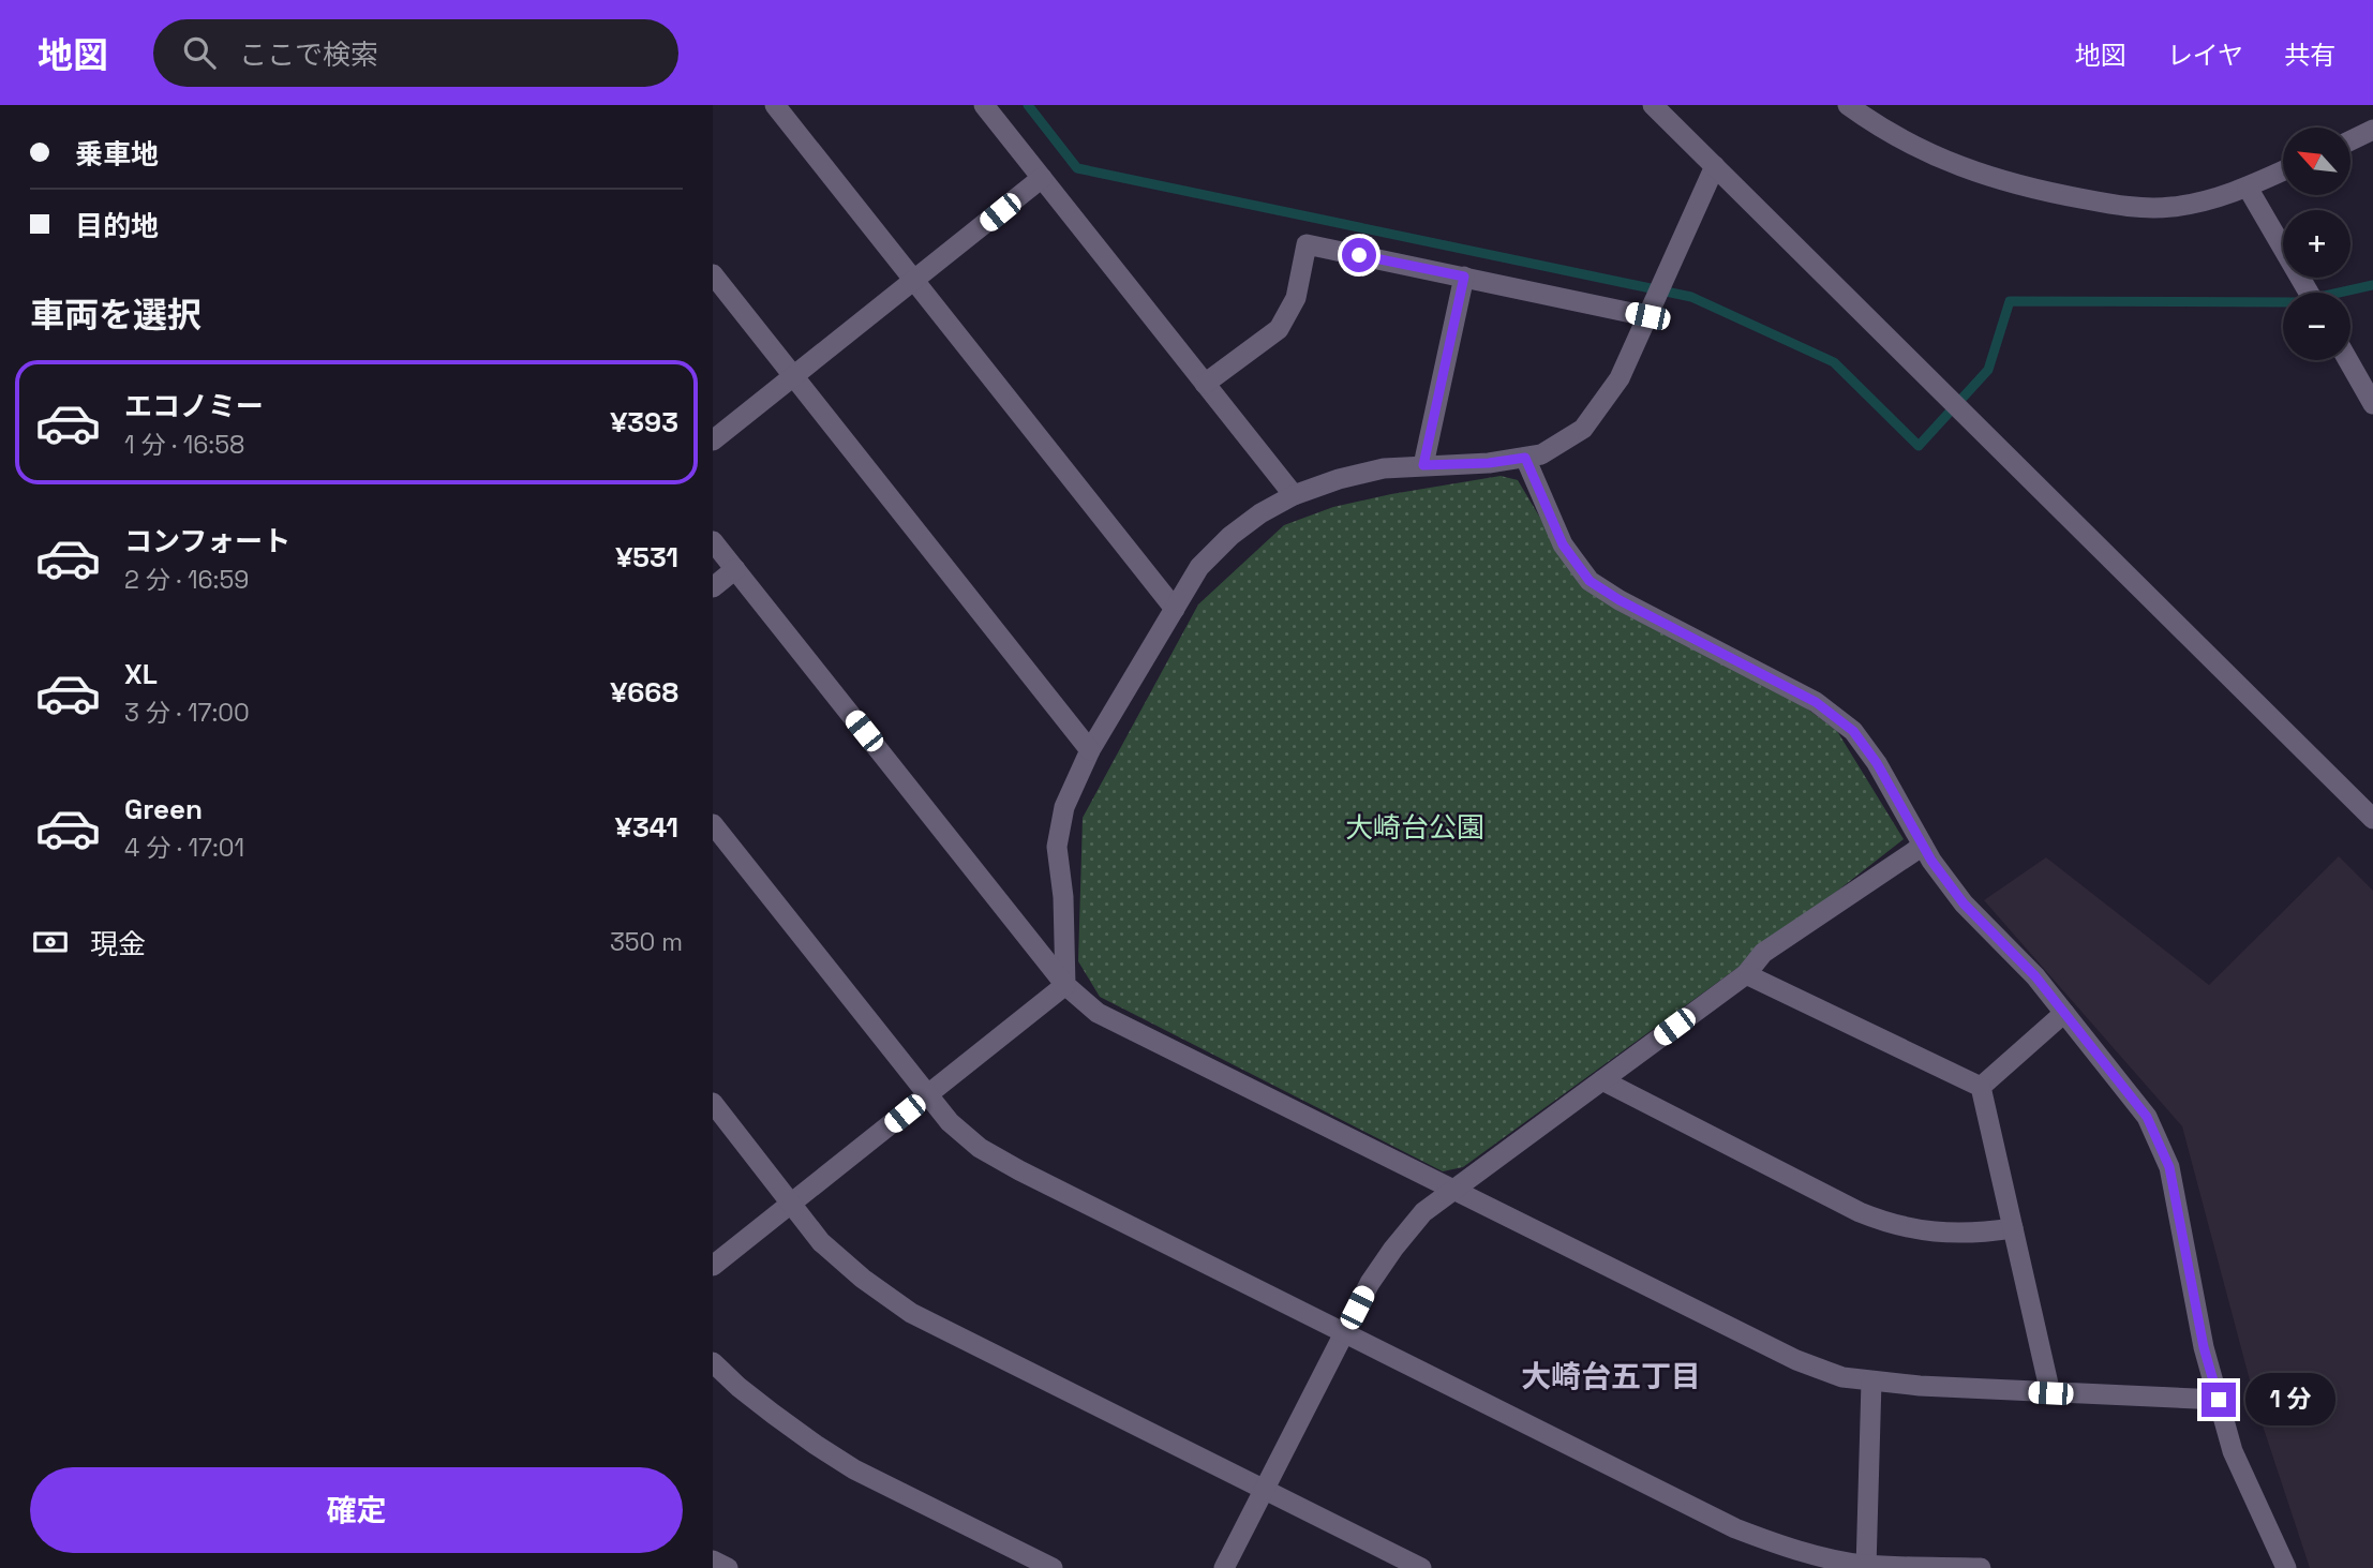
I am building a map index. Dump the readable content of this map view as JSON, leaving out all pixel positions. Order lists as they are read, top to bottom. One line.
{"districts":["大崎台五丁目"],"parks":["大崎台公園"],"north":"top left","page":{"header":"地図","search":"ここで検索","nav":["地図","レイヤ","共有"],"banner":["乗車地","目的地"],"map_buttons":["+","−"],"heading":"車両を選択","list":[{"name":"エコノミー","note":"1 分 · 16:58","value":"¥393"},{"name":"コンフォート","note":"2 分 · 16:59","value":"¥531"},{"name":"XL","note":"3 分 · 17:00","value":"¥668"},{"name":"Green","note":"4 分 · 17:01","value":"¥341"}],"pay":["現金","350 m"],"bubble":"1 分","buttons":"確定"}}
